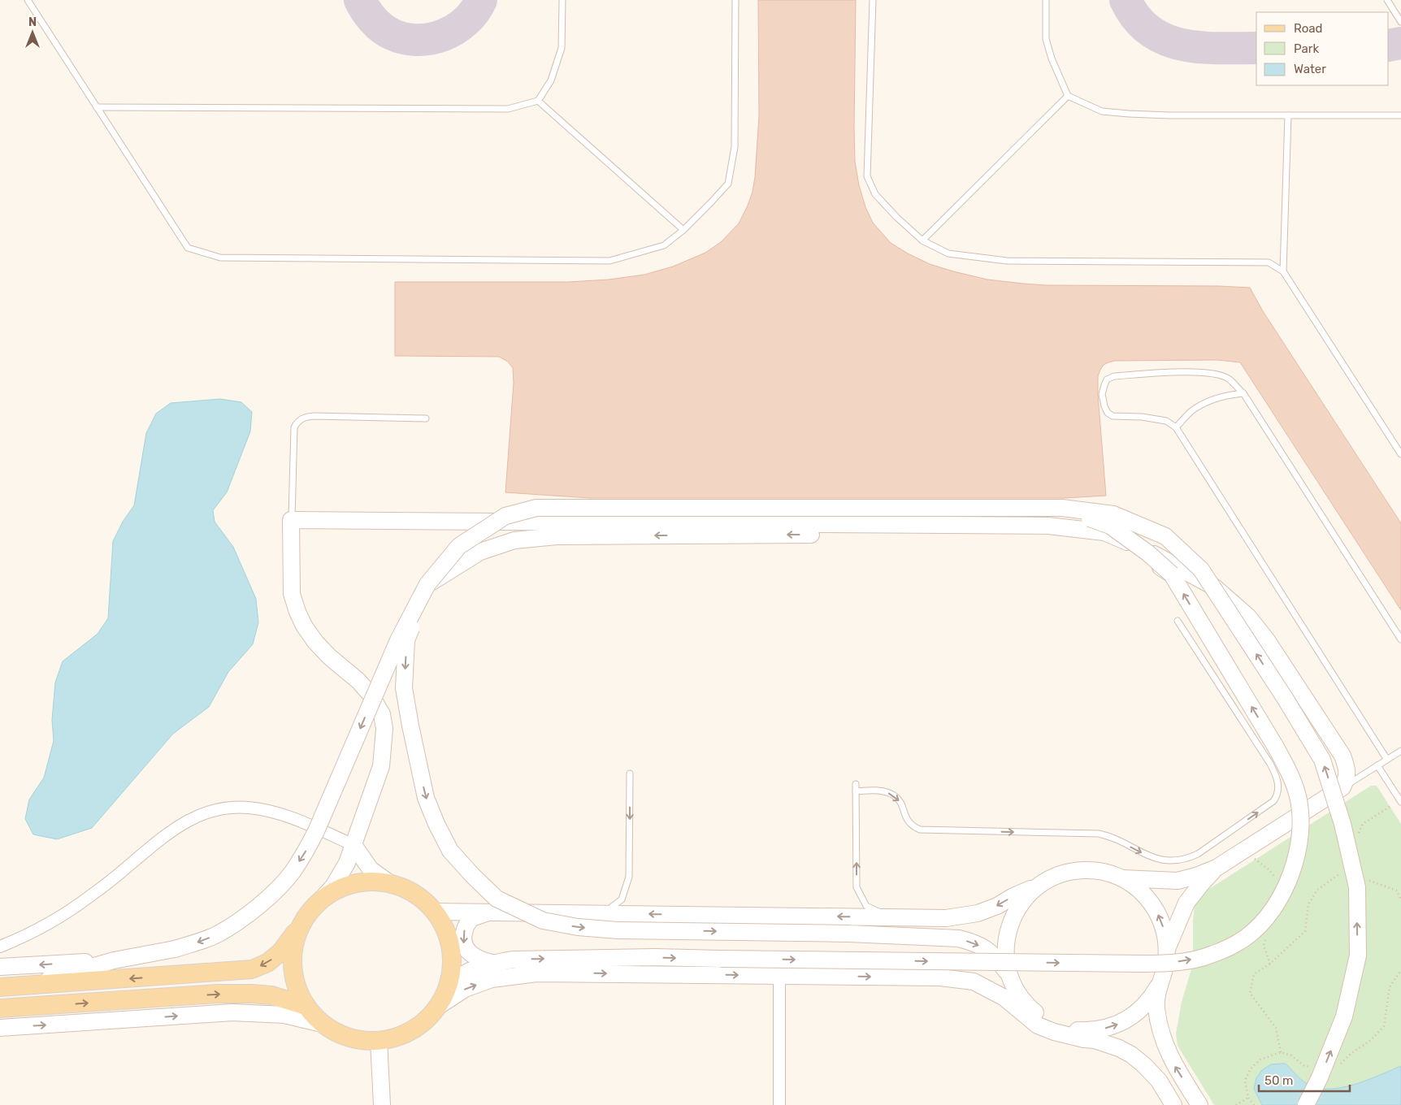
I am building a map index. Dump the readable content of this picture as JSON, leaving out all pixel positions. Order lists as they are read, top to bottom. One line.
{"legend":["Road","Park","Water"],"scale_bar":"50 m","north":"top"}
